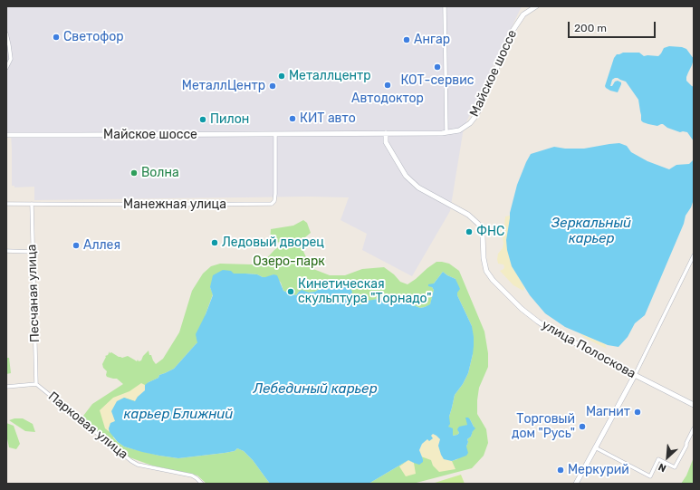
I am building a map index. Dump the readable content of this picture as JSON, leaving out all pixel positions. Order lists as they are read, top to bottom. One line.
{"streets":{"street":["Майское шоссе","Манежная улица","Песчаная улица","улица Полоскова","Парковая улица"]},"crossings":[["Майское шоссе","Манежная улица"],["Майское шоссе","улица Полоскова"],["Манежная улица","Песчаная улица"],["Песчаная улица","Парковая улица"]],"water":["Зеркальный карьер","Лебединый карьер","карьер Ближний"],"parks":["Озеро-парк"],"places":["Светофор","Ангар","КОТ-сервис","Металлцентр","Автодоктор","МеталлЦентр","КИТ авто","Пилон","Волна","ФНС","Ледовый дворец","Аллея","Кинетическая скульптура \"Торнадо\"","Магнит","Торговый дом \"Русь\"","Меркурий"],"scale_bar":"200 m","north":"bottom left"}
